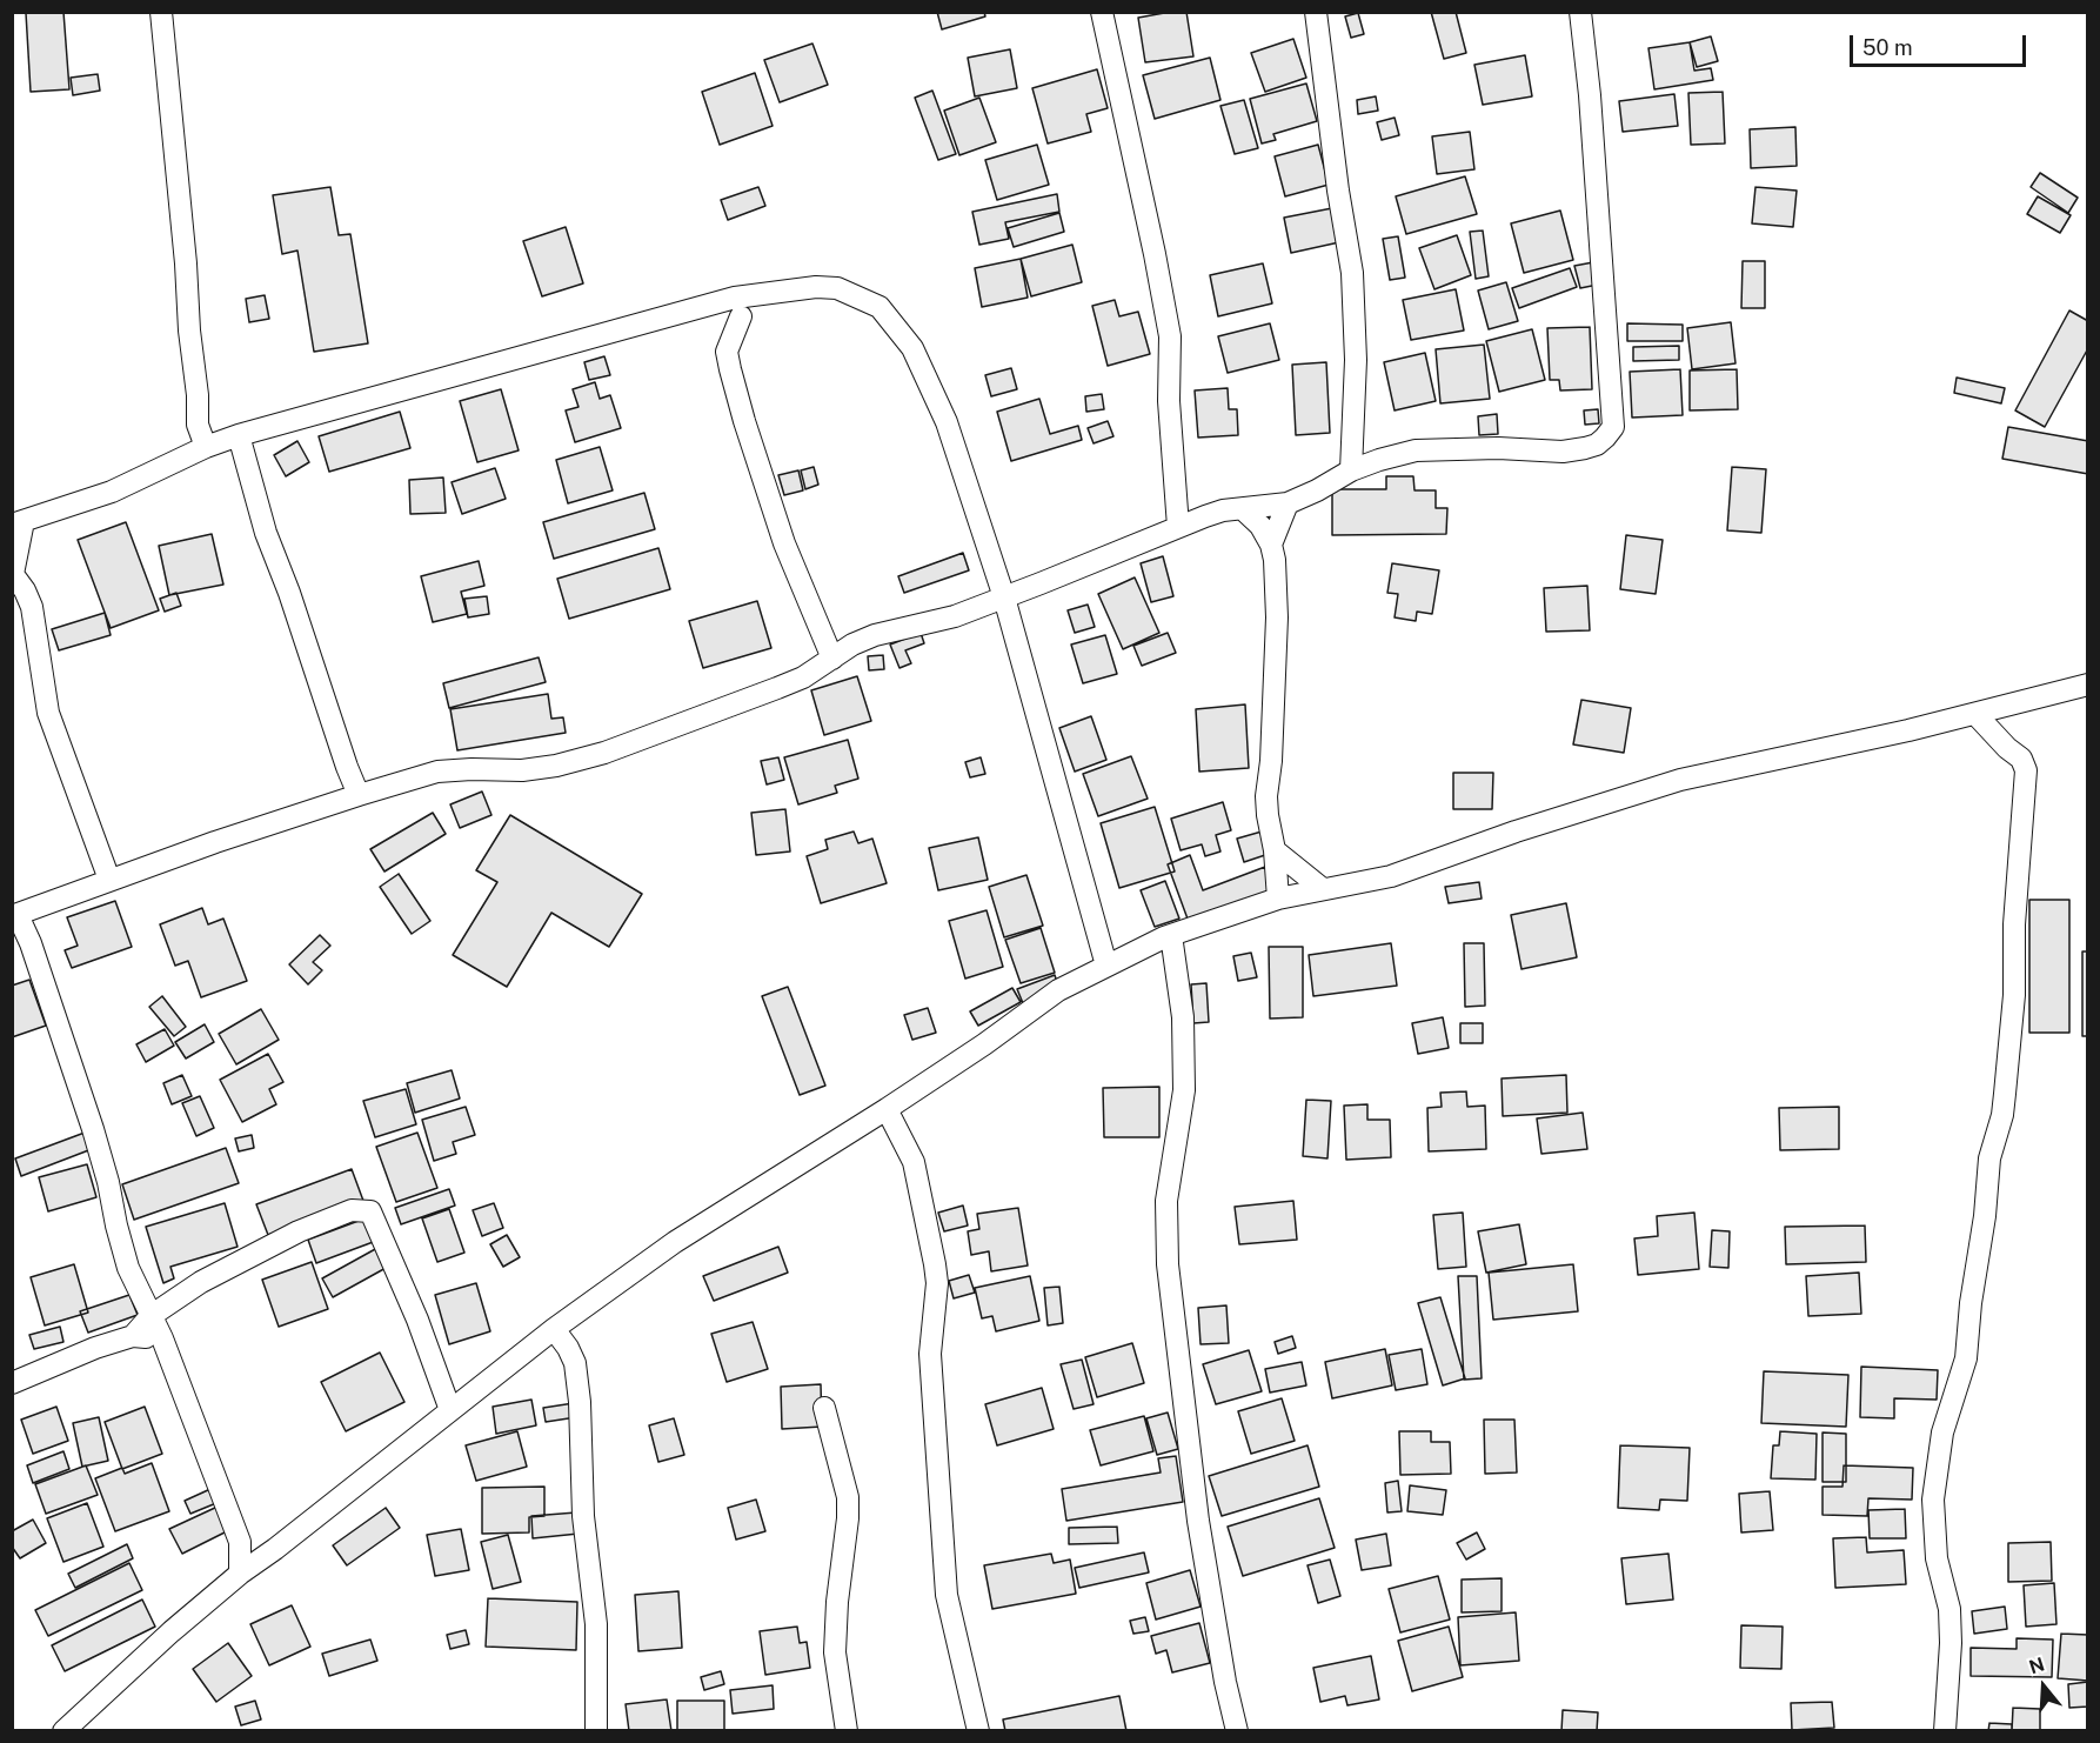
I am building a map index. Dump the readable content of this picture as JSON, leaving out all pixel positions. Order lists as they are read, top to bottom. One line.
{"scale_bar":"50 m","north":"top"}
